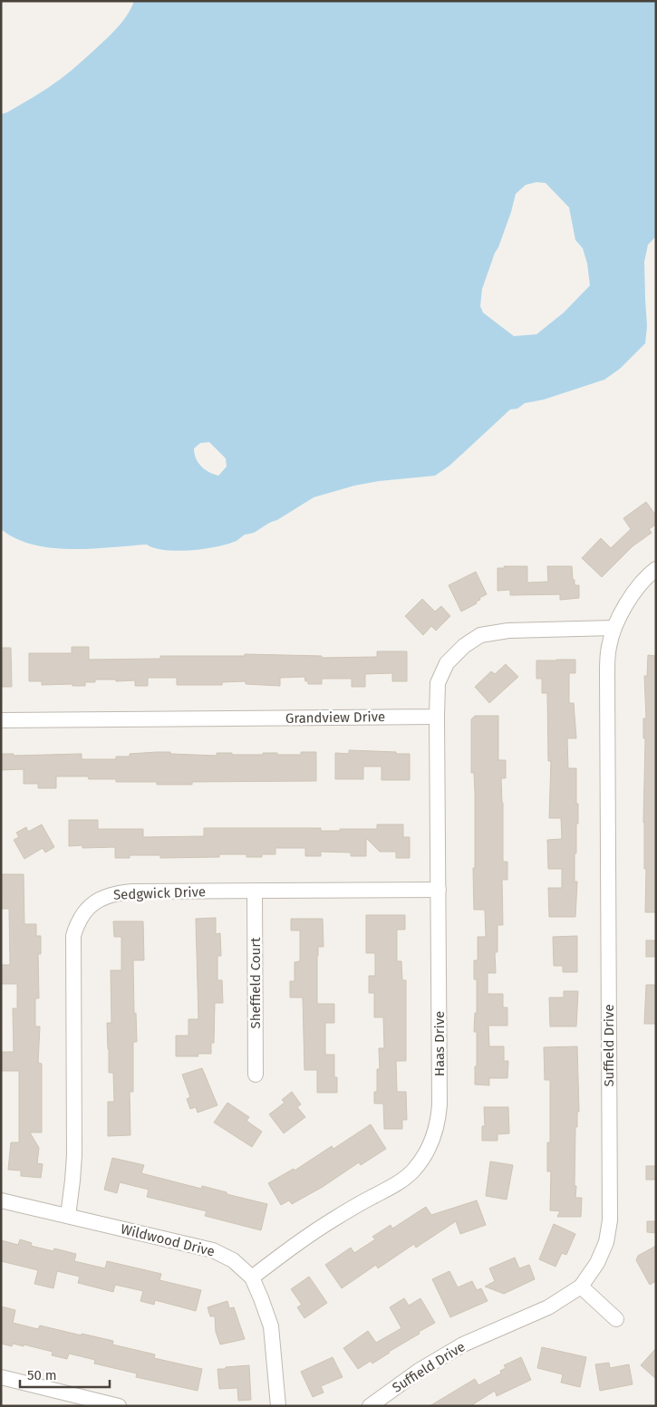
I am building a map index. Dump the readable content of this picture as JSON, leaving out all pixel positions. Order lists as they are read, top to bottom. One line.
{"streets":{"street":["Grandview Drive","Sedgwick Drive","Sheffield Court","Haas Drive","Suffield Drive","Wildwood Drive"]},"crossings":[["Grandview Drive","Haas Drive"],["Sedgwick Drive","Sheffield Court"],["Sedgwick Drive","Haas Drive"],["Sedgwick Drive","Wildwood Drive"],["Haas Drive","Wildwood Drive"]],"scale_bar":"50 m"}
